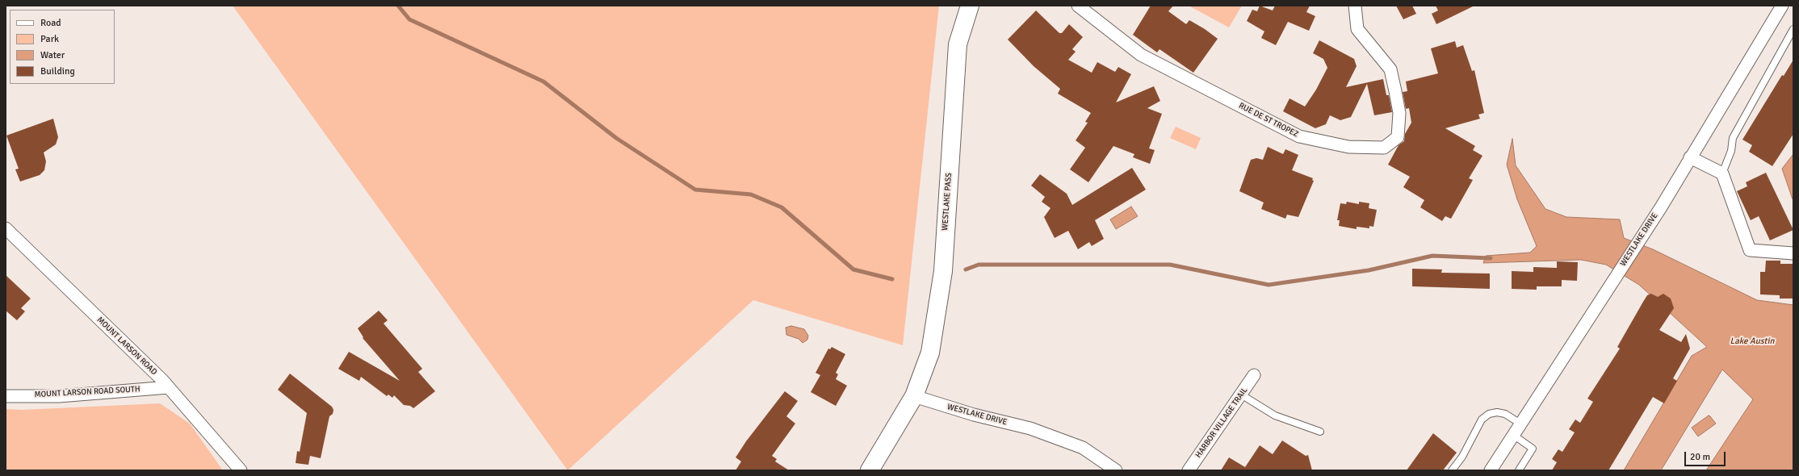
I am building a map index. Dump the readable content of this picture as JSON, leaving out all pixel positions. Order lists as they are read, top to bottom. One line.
{"streets":{"street":["RUE DE ST TROPEZ","WESTLAKE PASS","WESTLAKE DRIVE","MOUNT LARSON ROAD","MOUNT LARSON ROAD SOUTH","HARBOR VILLAGE TRAIL"]},"crossings":[["WESTLAKE PASS","WESTLAKE DRIVE"],["MOUNT LARSON ROAD","MOUNT LARSON ROAD SOUTH"]],"water":["Lake Austin"],"legend":["Road","Park","Water","Building"],"scale_bar":"20 m"}
